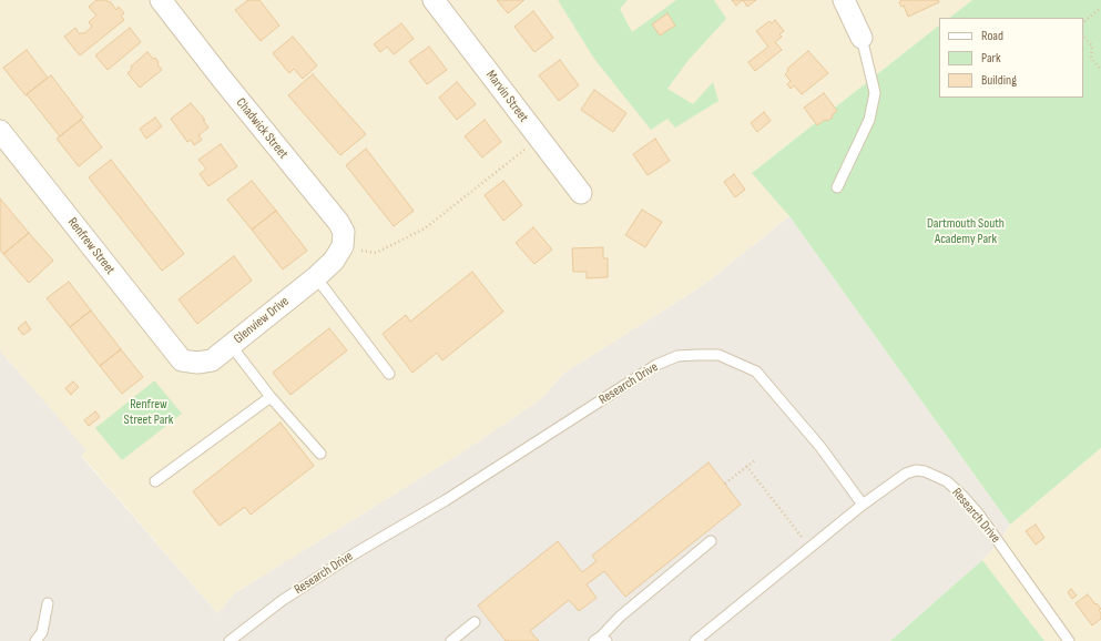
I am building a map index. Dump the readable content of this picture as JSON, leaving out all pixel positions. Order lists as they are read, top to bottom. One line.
{"streets":{"street":["Marvin Street","Chadwick Street","Renfrew Street","Glenview Drive"],"lane":["Research Drive"]},"crossings":[["Chadwick Street","Glenview Drive"],["Renfrew Street","Glenview Drive"]],"parks":["Dartmouth South Academy Park","Renfrew Street Park"],"legend":["Road","Park","Building"]}
